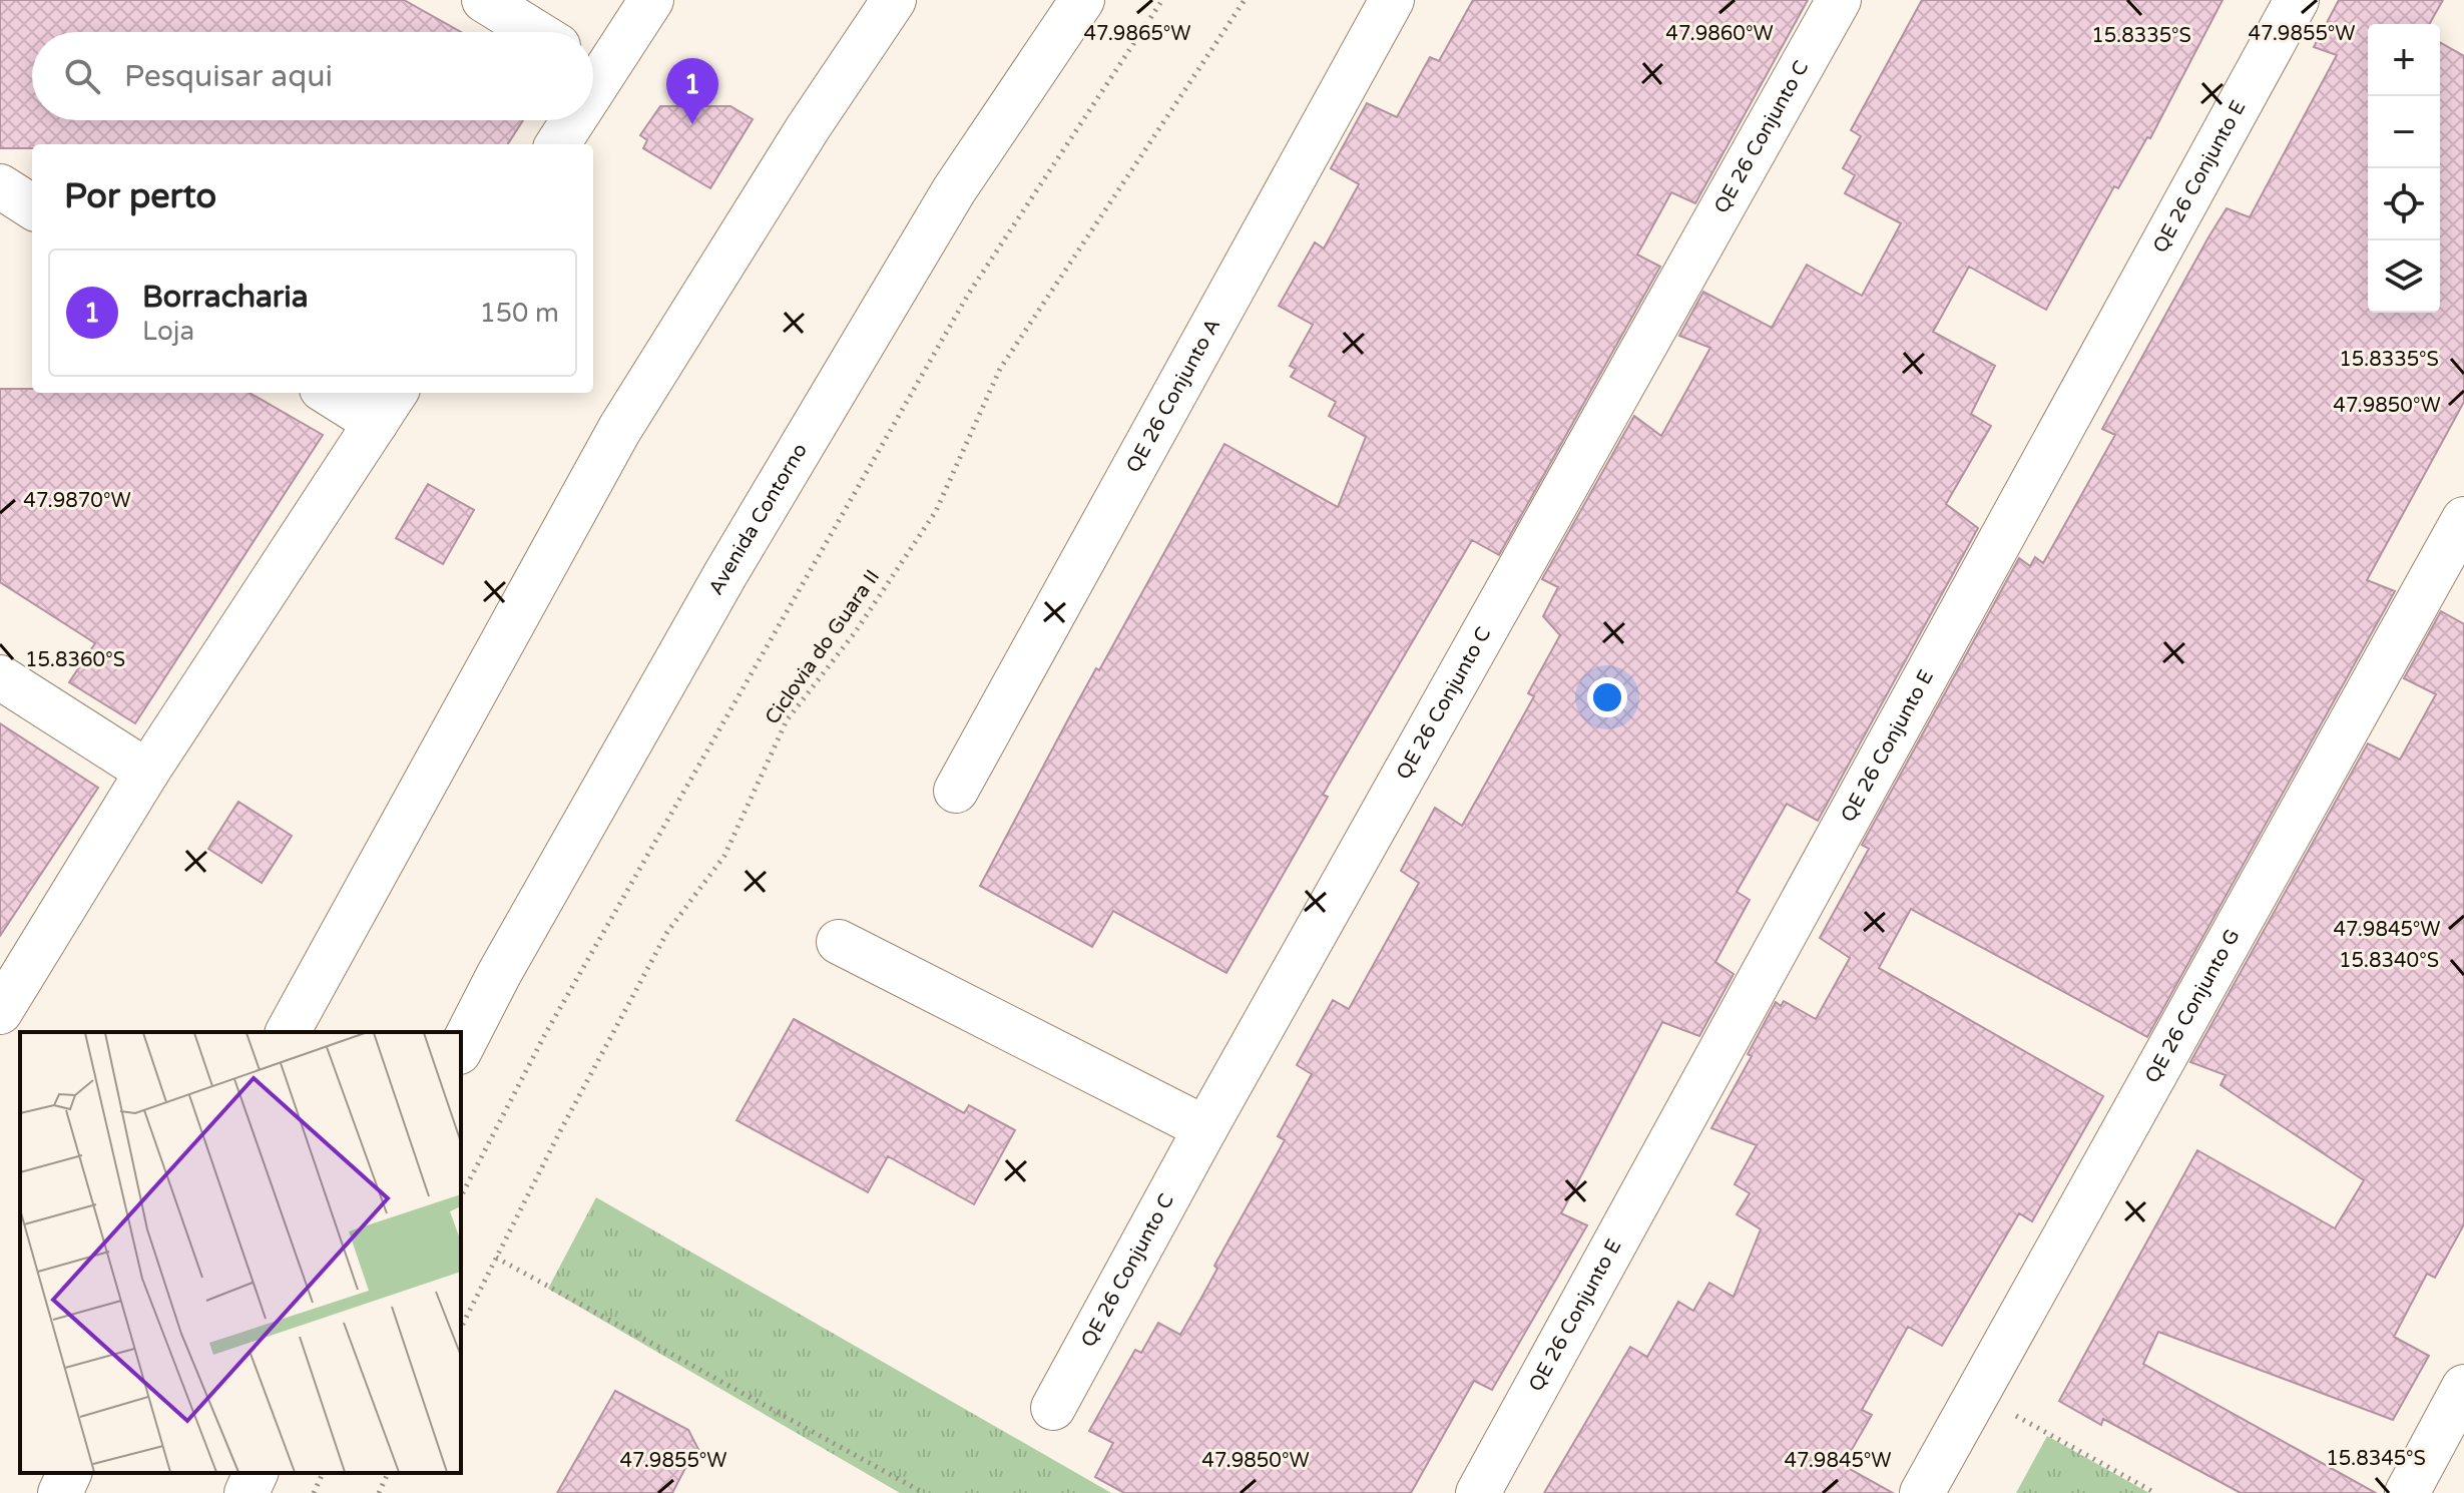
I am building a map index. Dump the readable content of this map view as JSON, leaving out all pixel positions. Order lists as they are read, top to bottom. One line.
{"streets":{"street":["QE 26 Conjunto C","QE 26 Conjunto E","QE 26 Conjunto A","Avenida Contorno","QE 26 Conjunto G"],"path":["Ciclovia do Guara II"]},"page":{"map_buttons":["+","−"],"search":"Pesquisar aqui","pins":"1","heading":"Por perto","list":[{"mark":"1","name":"Borracharia","note":"Loja","value":"150 m"}]},"coordinates":["47.9865°W","47.9860°W","47.9855°W","15.8335°S","47.9850°W","47.9870°W","15.8360°S","47.9845°W","15.8340°S","15.8345°S"]}
